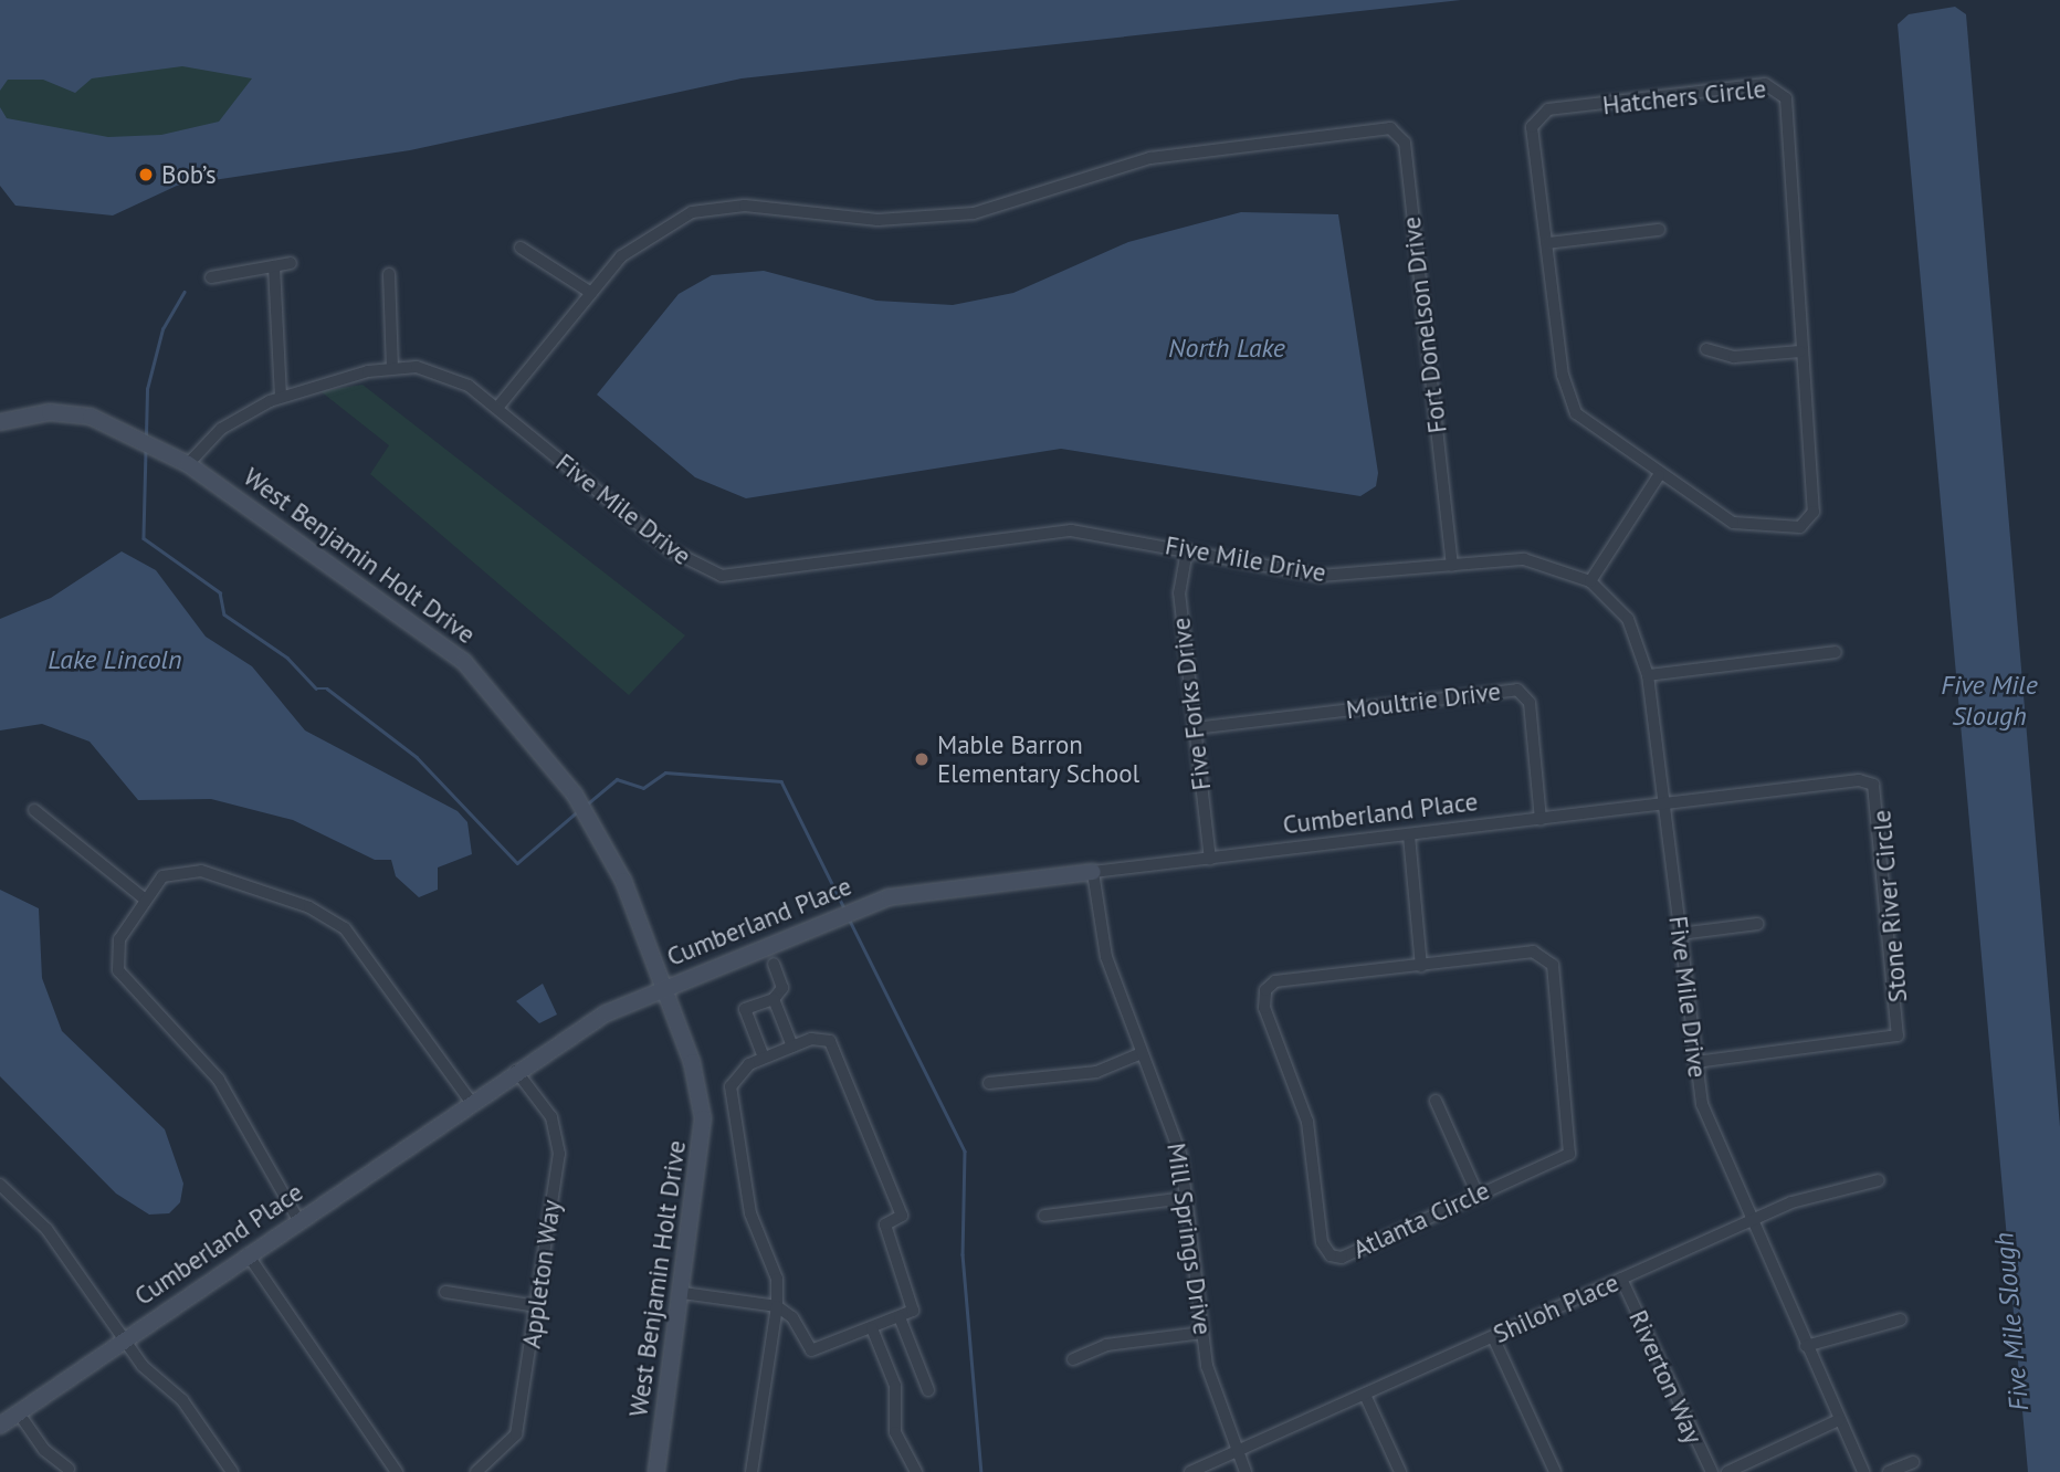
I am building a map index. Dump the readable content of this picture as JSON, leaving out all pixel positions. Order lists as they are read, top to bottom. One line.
{"streets":{"street":["Hatchers Circle","Fort Donelson Drive","Five Mile Drive","West Benjamin Holt Drive","Moultrie Drive","Five Forks Drive","Cumberland Place","Stone River Circle","Atlanta Circle","Mill Springs Drive","Appleton Way","Shiloh Place","Riverton Way"]},"crossings":[["Fort Donelson Drive","Five Mile Drive"],["Five Mile Drive","West Benjamin Holt Drive"],["Five Mile Drive","Five Forks Drive"],["Five Mile Drive","Cumberland Place"],["Five Mile Drive","Stone River Circle"],["Five Mile Drive","Shiloh Place"],["West Benjamin Holt Drive","Cumberland Place"],["Moultrie Drive","Five Forks Drive"],["Moultrie Drive","Cumberland Place"],["Five Forks Drive","Cumberland Place"],["Cumberland Place","Stone River Circle"],["Cumberland Place","Mill Springs Drive"],["Cumberland Place","Appleton Way"],["Mill Springs Drive","Shiloh Place"],["Shiloh Place","Riverton Way"]],"water":["North Lake","Lake Lincoln","Five Mile Slough"],"places":["Bob’s","Mable Barron Elementary School"]}
